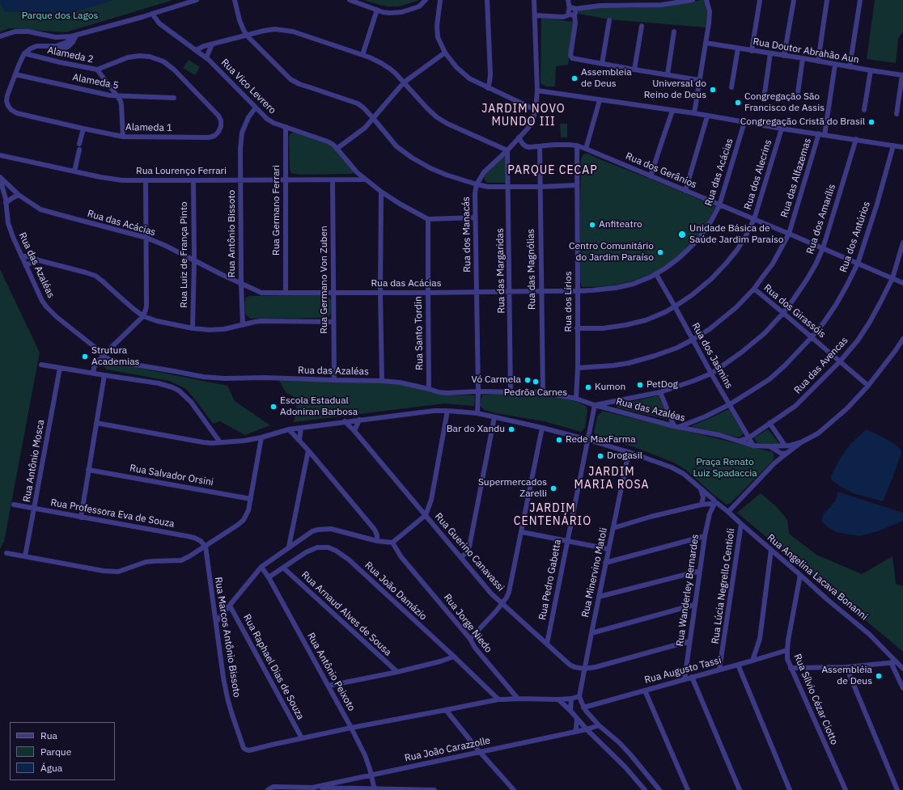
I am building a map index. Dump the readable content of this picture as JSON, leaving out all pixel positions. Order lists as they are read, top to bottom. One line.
{"streets":{"street":["Rua Doutor Abrahão Aun","Alameda 2","Alameda 5","Rua Vico Levrero","Alameda 1","Rua dos Gerânios","Rua Lourenço Ferrari","Rua das Acácias","Rua dos Alecrins","Rua das Alfazemas","Rua Germano Ferrari","Rua dos Amarílis","Rua Antônio Bissoto","Rua dos Manacás","Rua dos Antúrios","Rua Luiz de França Pinto","Rua das Azaléas","Rua das Magnólias","Rua das Margaridas","Rua Germano Von Zuben","Rua dos Lírios","Rua dos Girassóis","Rua Santo Tordin","Rua dos Jasmins","Rua das Avencas","Rua Antônio Mosca","Rua Salvador Orsini","Rua Professora Eva de Souza","Rua Guerino Canavassi","Rua Minervino Matoli","Rua Angelina Lacava Bonanni","Rua Pedro Gabetta","Rua Lúcia Negrello Centioli","Rua Wanderley Bernardes","Rua João Damázio","Rua Arnaud Alves de Sousa","Rua Jorge Niedo","Rua Marcos Antônio Bissoto","Rua Raphael Dias de Souza","Rua Augusto Tassi","Rua Antônio Peixoto","Rua Sílvio Cézar Ciotto","Rua João Carazzolle"]},"crossings":[["Alameda 2","Alameda 5"],["Alameda 2","Alameda 1"],["Alameda 5","Alameda 1"],["Rua Vico Levrero","Rua Lourenço Ferrari"],["Rua Vico Levrero","Rua Germano Ferrari"],["Rua Vico Levrero","Rua Antônio Bissoto"],["Rua Vico Levrero","Rua Santo Tordin"],["Rua dos Gerânios","Rua das Acácias"],["Rua dos Gerânios","Rua dos Alecrins"],["Rua dos Gerânios","Rua das Alfazemas"],["Rua dos Gerânios","Rua dos Amarílis"],["Rua dos Gerânios","Rua dos Manacás"],["Rua dos Gerânios","Rua dos Antúrios"],["Rua dos Gerânios","Rua das Magnólias"],["Rua dos Gerânios","Rua dos Lírios"],["Rua dos Gerânios","Rua das Avencas"],["Rua Lourenço Ferrari","Rua Germano Ferrari"],["Rua Lourenço Ferrari","Rua Antônio Bissoto"],["Rua Lourenço Ferrari","Rua Luiz de França Pinto"],["Rua Lourenço Ferrari","Rua Germano Von Zuben"],["Rua das Acácias","Rua Germano Ferrari"],["Rua das Acácias","Rua Antônio Bissoto"],["Rua das Acácias","Rua dos Manacás"],["Rua das Acácias","Rua Luiz de França Pinto"],["Rua das Acácias","Rua das Azaléas"],["Rua das Acácias","Rua das Magnólias"],["Rua das Acácias","Rua das Margaridas"],["Rua das Acácias","Rua Germano Von Zuben"],["Rua das Acácias","Rua dos Lírios"],["Rua das Acácias","Rua Santo Tordin"],["Rua das Acácias","Rua dos Jasmins"],["Rua dos Alecrins","Rua dos Lírios"],["Rua dos Alecrins","Rua dos Jasmins"],["Rua das Alfazemas","Rua dos Lírios"],["Rua das Alfazemas","Rua dos Girassóis"],["Rua das Alfazemas","Rua dos Jasmins"],["Rua dos Amarílis","Rua das Azaléas"],["Rua dos Amarílis","Rua dos Girassóis"],["Rua dos Amarílis","Rua dos Jasmins"],["Rua dos Amarílis","Rua Pedro Gabetta"],["Rua dos Manacás","Rua das Azaléas"],["Rua dos Manacás","Rua das Margaridas"],["Rua dos Manacás","Rua Angelina Lacava Bonanni"],["Rua dos Antúrios","Rua das Azaléas"],["Rua dos Antúrios","Rua dos Girassóis"],["Rua dos Antúrios","Rua dos Jasmins"],["Rua das Azaléas","Rua das Magnólias"],["Rua das Azaléas","Rua das Margaridas"],["Rua das Azaléas","Rua Germano Von Zuben"],["Rua das Azaléas","Rua dos Lírios"],["Rua das Azaléas","Rua dos Girassóis"],["Rua das Azaléas","Rua Santo Tordin"],["Rua das Azaléas","Rua dos Jasmins"],["Rua das Azaléas","Rua das Avencas"],["Rua das Azaléas","Rua Pedro Gabetta"],["Rua dos Girassóis","Rua das Avencas"],["Rua dos Jasmins","Rua das Avencas"],["Rua Antônio Mosca","Rua Professora Eva de Souza"],["Rua Professora Eva de Souza","Rua Marcos Antônio Bissoto"],["Rua Guerino Canavassi","Rua Minervino Matoli"],["Rua Guerino Canavassi","Rua Angelina Lacava Bonanni"],["Rua Guerino Canavassi","Rua Pedro Gabetta"],["Rua Minervino Matoli","Rua Angelina Lacava Bonanni"],["Rua Angelina Lacava Bonanni","Rua Pedro Gabetta"],["Rua Angelina Lacava Bonanni","Rua Lúcia Negrello Centioli"],["Rua Angelina Lacava Bonanni","Rua Wanderley Bernardes"],["Rua Angelina Lacava Bonanni","Rua Sílvio Cézar Ciotto"],["Rua Lúcia Negrello Centioli","Rua Augusto Tassi"],["Rua Wanderley Bernardes","Rua Augusto Tassi"],["Rua João Damázio","Rua Arnaud Alves de Sousa"],["Rua João Damázio","Rua Antônio Peixoto"],["Rua Marcos Antônio Bissoto","Rua Raphael Dias de Souza"],["Rua Augusto Tassi","Rua Sílvio Cézar Ciotto"],["Rua Antônio Peixoto","Rua João Carazzolle"]],"districts":["JARDIM NOVO MUNDO III","PARQUE CECAP","JARDIM MARIA ROSA","JARDIM CENTENÁRIO"],"parks":["Parque dos Lagos","Praça Renato Luiz Spadaccia"],"places":["Assembleia de Deus","Universal do Reino de Deus","Congregação São Francisco de Assis","Congregação Cristã do Brasil","Anfiteatro","Unidade Básica de Saúde Jardim Paraíso","Centro Comunitário do Jardim Paraíso","Strutura Academias","Vó Carmela","Pedrõa Carnes","PetDog","Kumon","Escola Estadual Adoniran Barbosa","Bar do Xandu","Rede MaxFarma","Drogasil","Supermercados Zarelli","Assembléia de Deus"],"legend":["Rua","Parque","Água"]}
